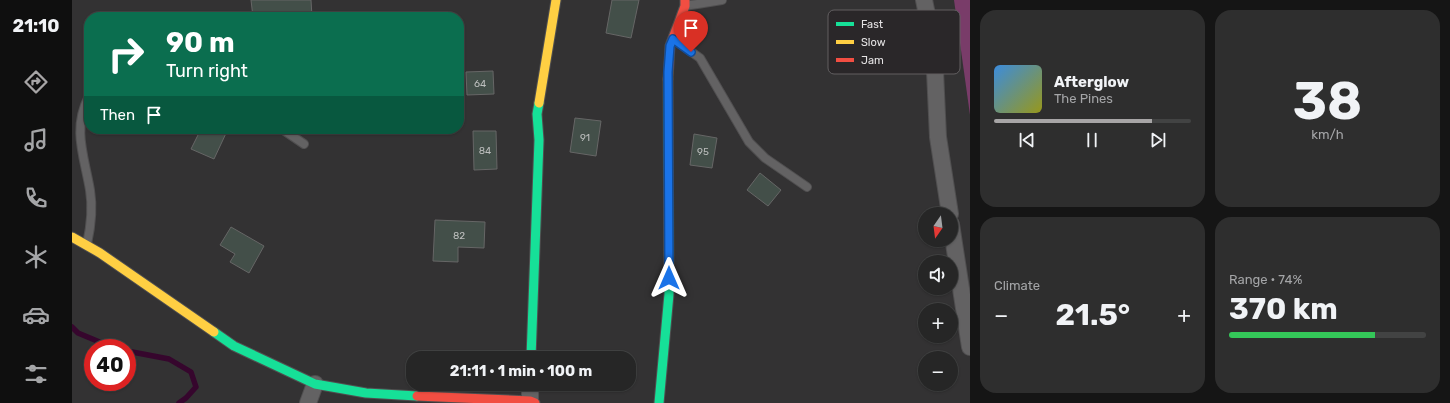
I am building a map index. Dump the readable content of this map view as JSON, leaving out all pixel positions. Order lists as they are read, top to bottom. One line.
{"house_numbers":["64","91","84","95","82"],"legend":["Fast","Slow","Jam"],"north":"bottom","page":{"tabs":"21:10","tile":[["38","km/h"],"Climate",["Range · 74%","370 km"]],"turn":["90 m","Turn right"],"song":["Afterglow","The Pines"],"then":"Then","map_buttons":["+","−"],"heat":["−","21.5°","+"],"limit":"40","trip":"21:11 · 1 min · 100 m"}}
